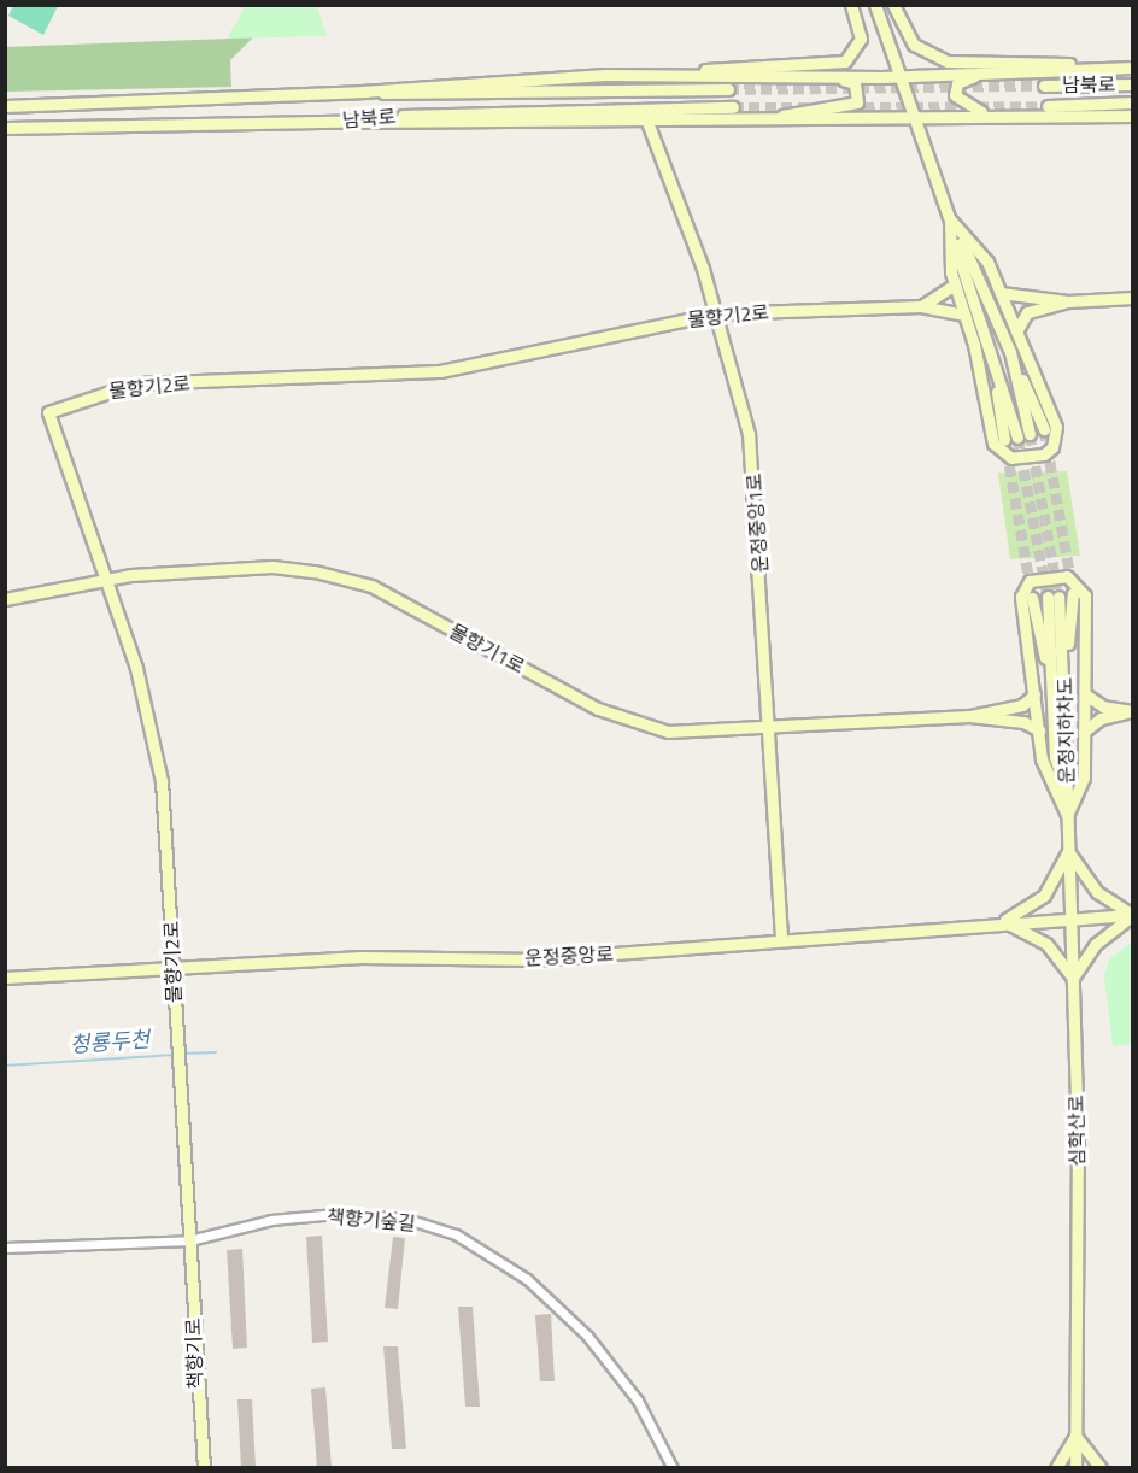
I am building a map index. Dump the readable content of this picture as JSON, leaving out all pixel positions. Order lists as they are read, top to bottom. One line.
{"streets":{"street":["남북로","물향기2로","운정중앙1로","물향기1로","운정지하차도","운정중앙로","심학산로","책향기숲길","책향기로"]},"crossings":[["물향기2로","운정중앙1로"],["물향기2로","물향기1로"],["물향기2로","운정중앙로"],["물향기2로","책향기숲길"],["물향기2로","책향기로"],["운정중앙1로","물향기1로"],["운정중앙1로","운정중앙로"],["운정지하차도","심학산로"],["운정중앙로","심학산로"],["책향기숲길","책향기로"]],"water":["청룡두천"]}
